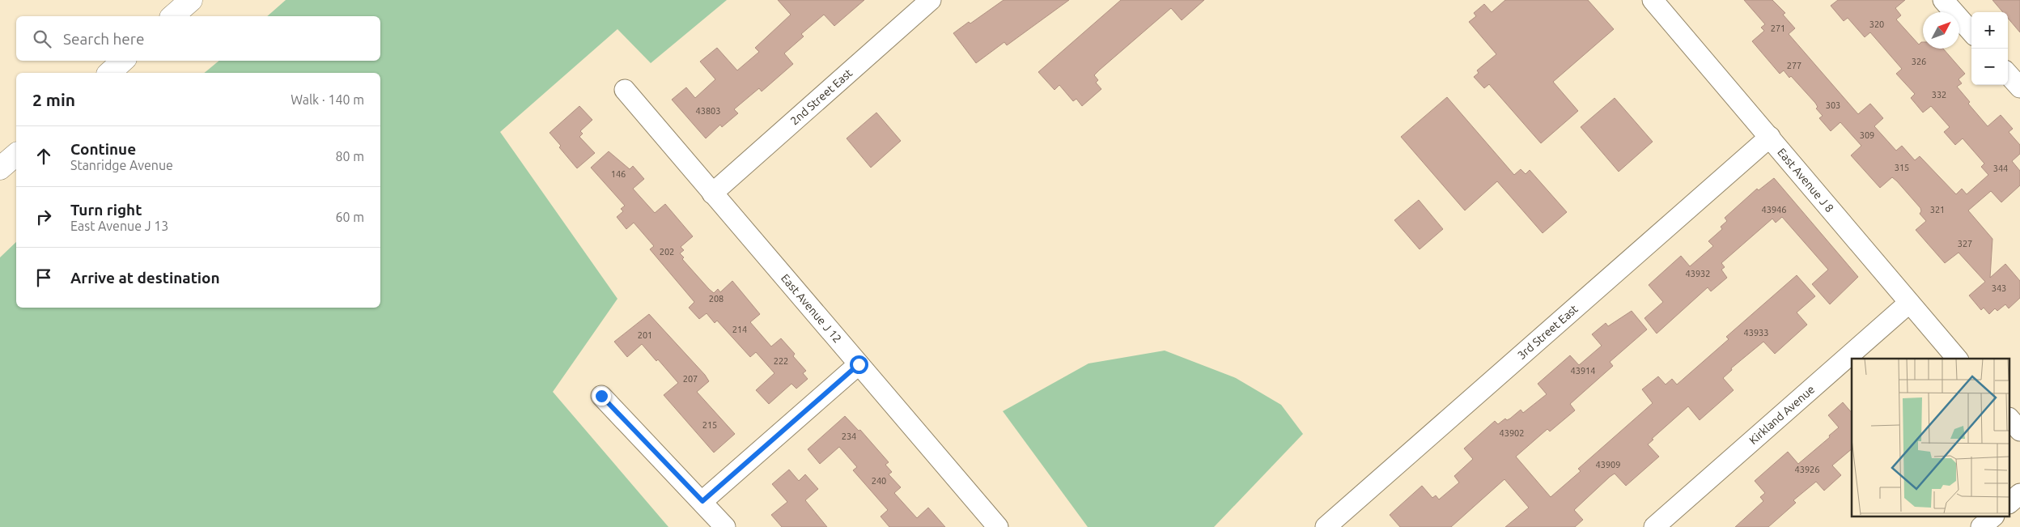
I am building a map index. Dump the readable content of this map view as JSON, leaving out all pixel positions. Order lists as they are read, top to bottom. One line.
{"streets":{"street":["2nd Street East","East Avenue J 8","East Avenue J 12","3rd Street East","Kirkland Avenue"]},"crossings":[["2nd Street East","East Avenue J 12"],["East Avenue J 8","3rd Street East"],["East Avenue J 8","Kirkland Avenue"]],"house_numbers":["320","271","326","277","332","303","43803","309","315","344","146","43946","321","327","202","43932","343","208","214","43933","201","222","43914","207","215","43902","234","43909","43926","240"],"north":"top right","page":{"map_buttons":["+","−"],"search":"Search here","heading":["2 min","Walk · 140 m"],"list":[["Continue","Stanridge Avenue","80 m"],["Turn right","East Avenue J 13","60 m"],"Arrive at destination"]}}
